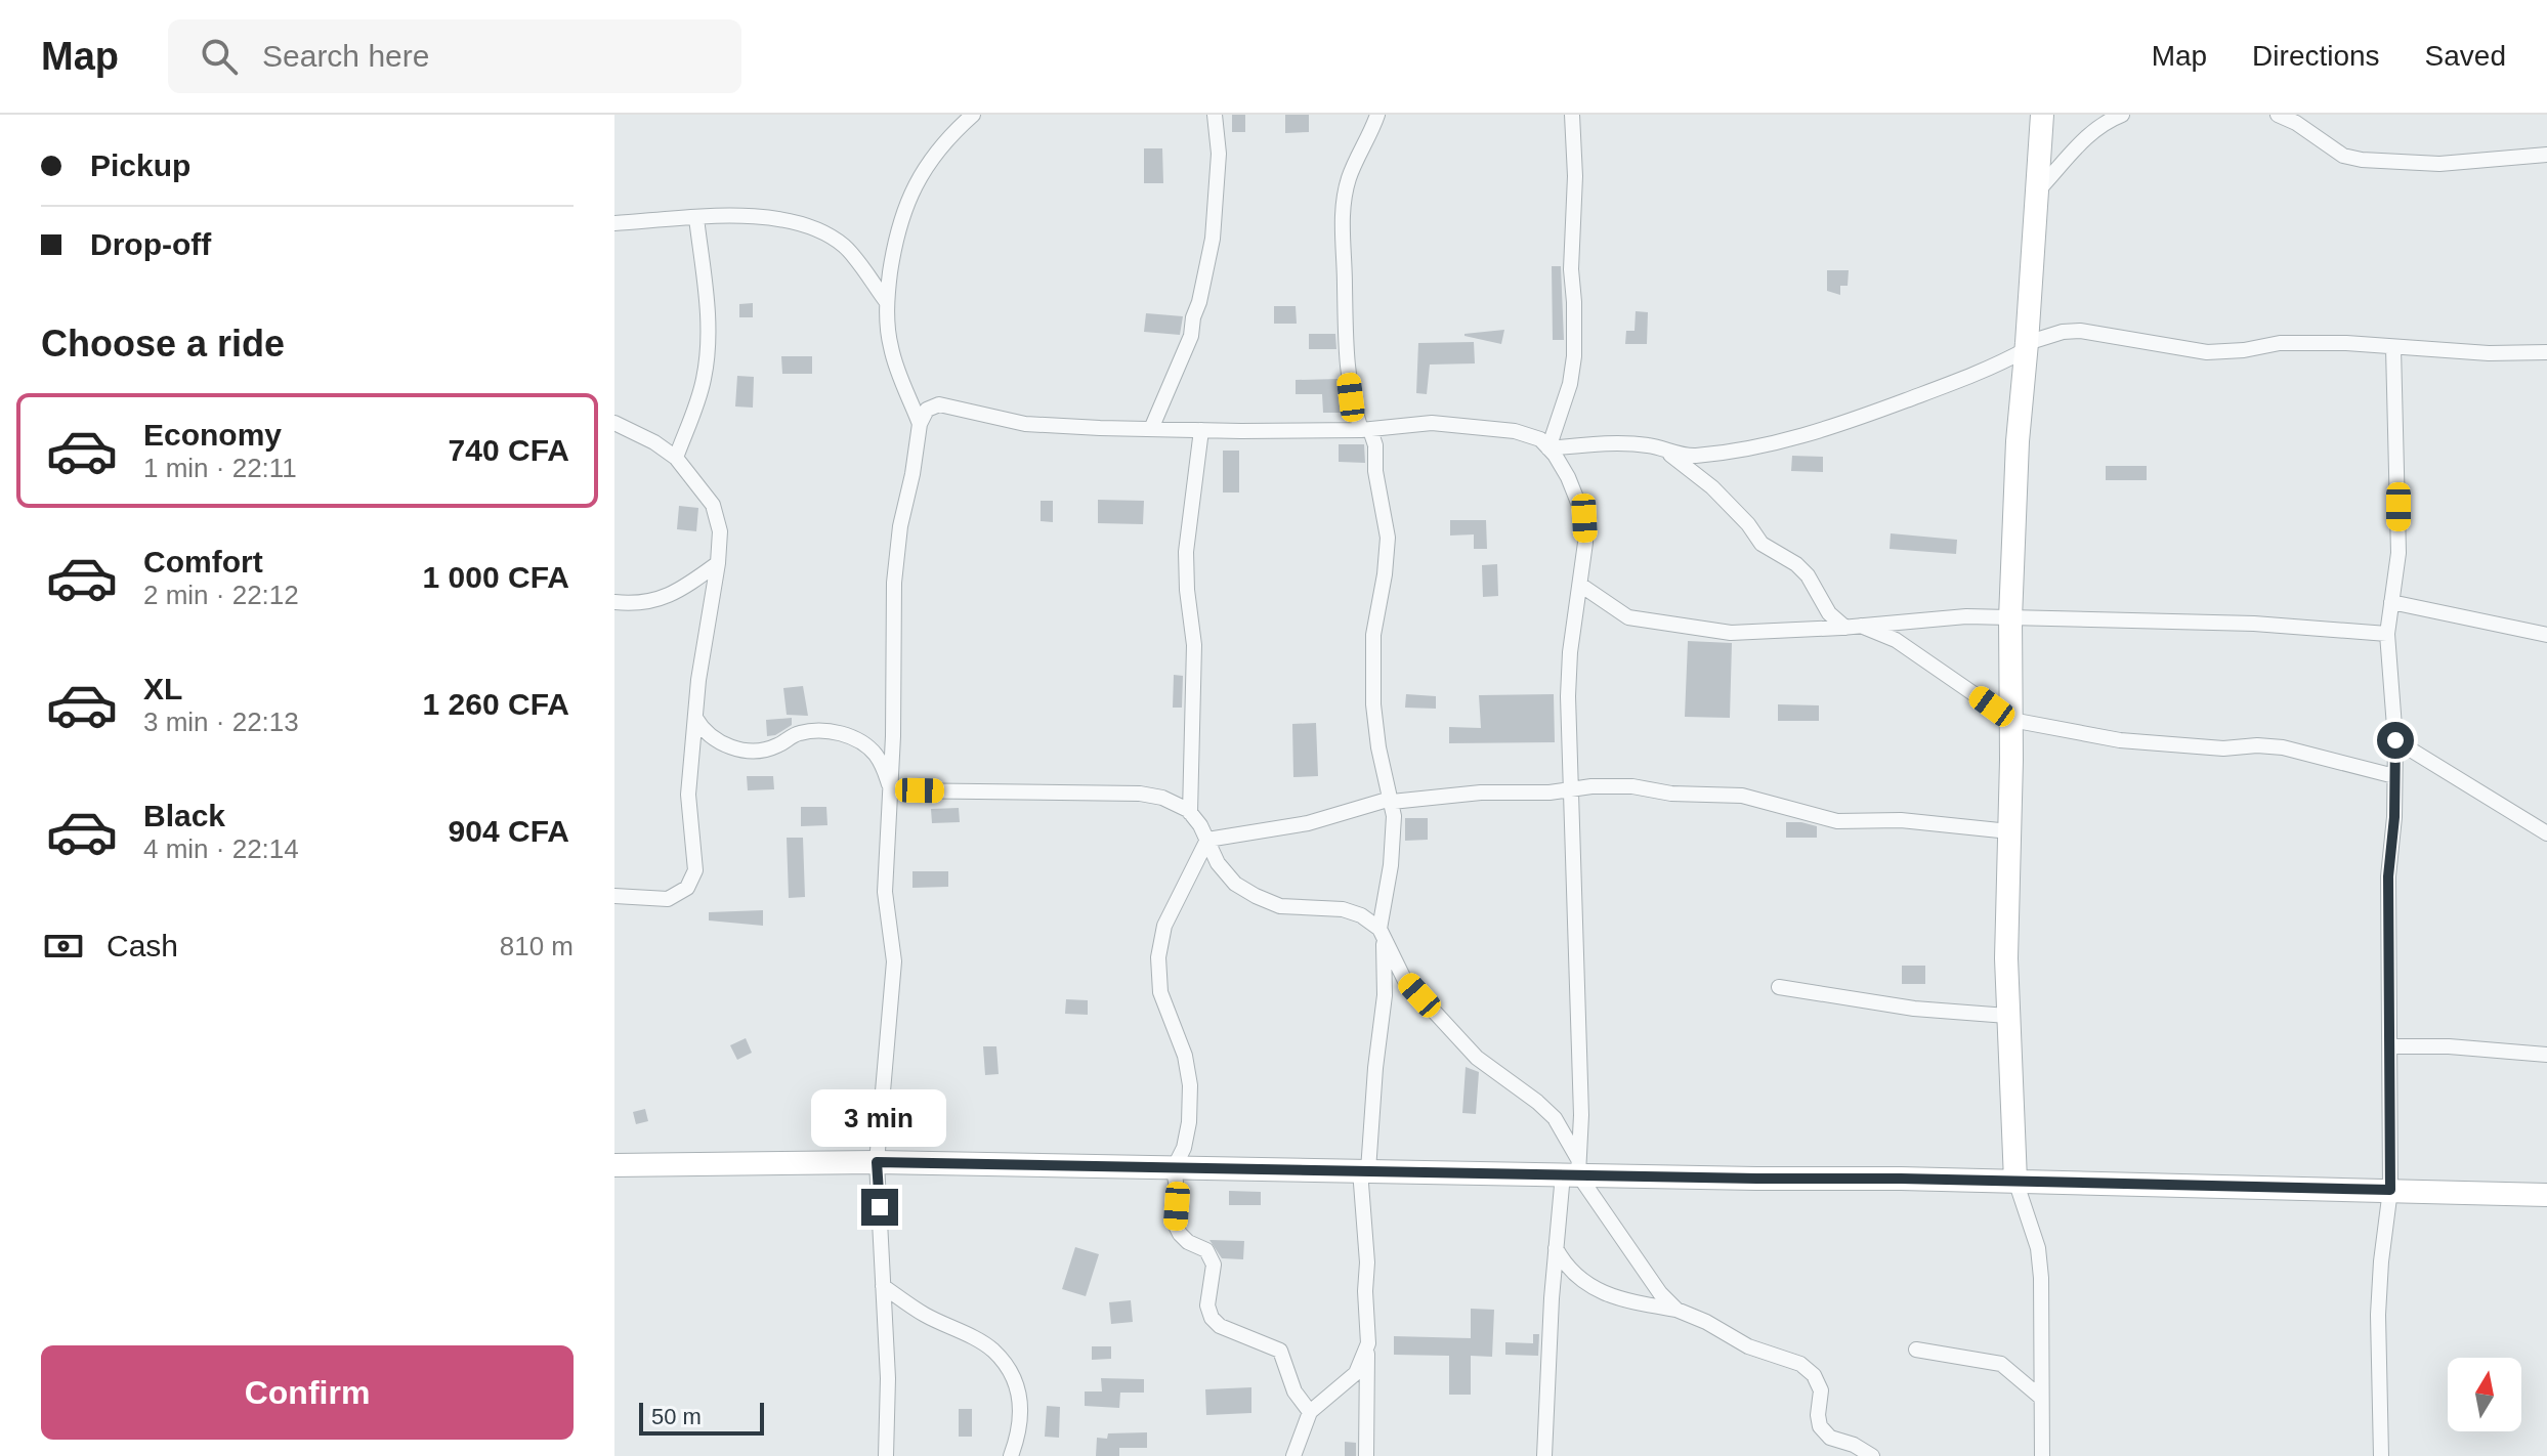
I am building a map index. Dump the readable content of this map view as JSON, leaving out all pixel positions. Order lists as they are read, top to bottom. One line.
{"scale_bar":"50 m","north":"top","page":{"header":"Map","search":"Search here","nav":["Map","Directions","Saved"],"banner":["Pickup","Drop-off"],"heading":"Choose a ride","list":[{"name":"Economy","note":"1 min · 22:11","value":"740 CFA"},{"name":"Comfort","note":"2 min · 22:12","value":"1 000 CFA"},{"name":"XL","note":"3 min · 22:13","value":"1 260 CFA"},{"name":"Black","note":"4 min · 22:14","value":"904 CFA"}],"pay":["Cash","810 m"],"bubble":"3 min","buttons":"Confirm","scale":"50 m"}}
